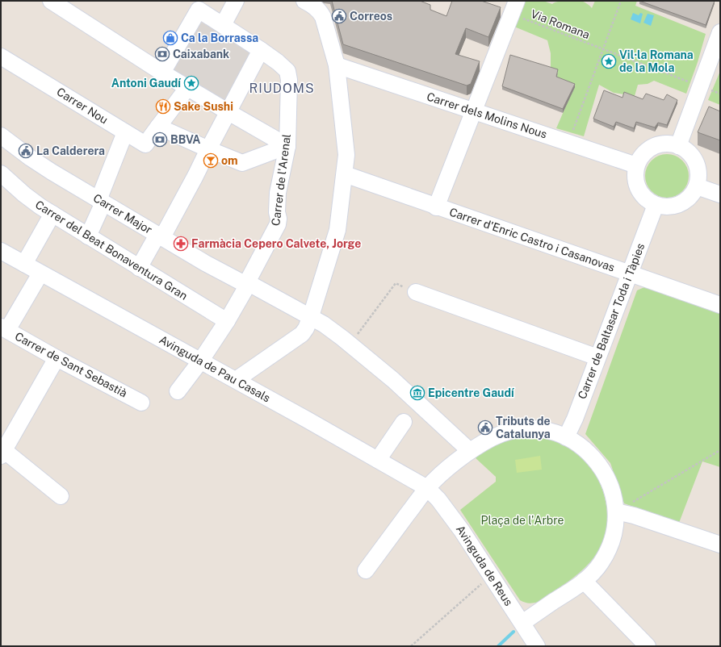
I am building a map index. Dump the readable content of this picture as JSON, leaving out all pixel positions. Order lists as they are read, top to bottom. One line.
{"streets":{"street":["Carrer Nou","Carrer dels Molins Nous","Carrer de l'Arenal","Carrer Major","Carrer d'Enric Castro i Casanovas","Carrer del Beat Bonaventura Gran","Carrer de Baltasar Toda i Tàpies","Carrer de Sant Sebastià","Avinguda de Pau Casals","Avinguda de Reus"],"path":["Via Romana"]},"crossings":[["Carrer dels Molins Nous","Carrer de Baltasar Toda i Tàpies"],["Carrer de l'Arenal","Carrer Major"],["Carrer de l'Arenal","Carrer del Beat Bonaventura Gran"],["Carrer de l'Arenal","Avinguda de Pau Casals"],["Carrer d'Enric Castro i Casanovas","Carrer de Baltasar Toda i Tàpies"],["Avinguda de Pau Casals","Avinguda de Reus"]],"districts":["RIUDOMS"],"parks":["Plaça de l'Arbre"],"places":{"public building":["Correos","La Calderera","Tributs de Catalunya"],"shop":["Ca la Borrassa"],"bank":["Caixabank","BBVA"],"place":["Vil·la Romana de la Mola","Antoni Gaudí"],"restaurant":["Sake Sushi"],"bar":["om"],"pharmacy":["Farmàcia Cepero Calvete, Jorge"],"museum":["Epicentre Gaudí"]}}
